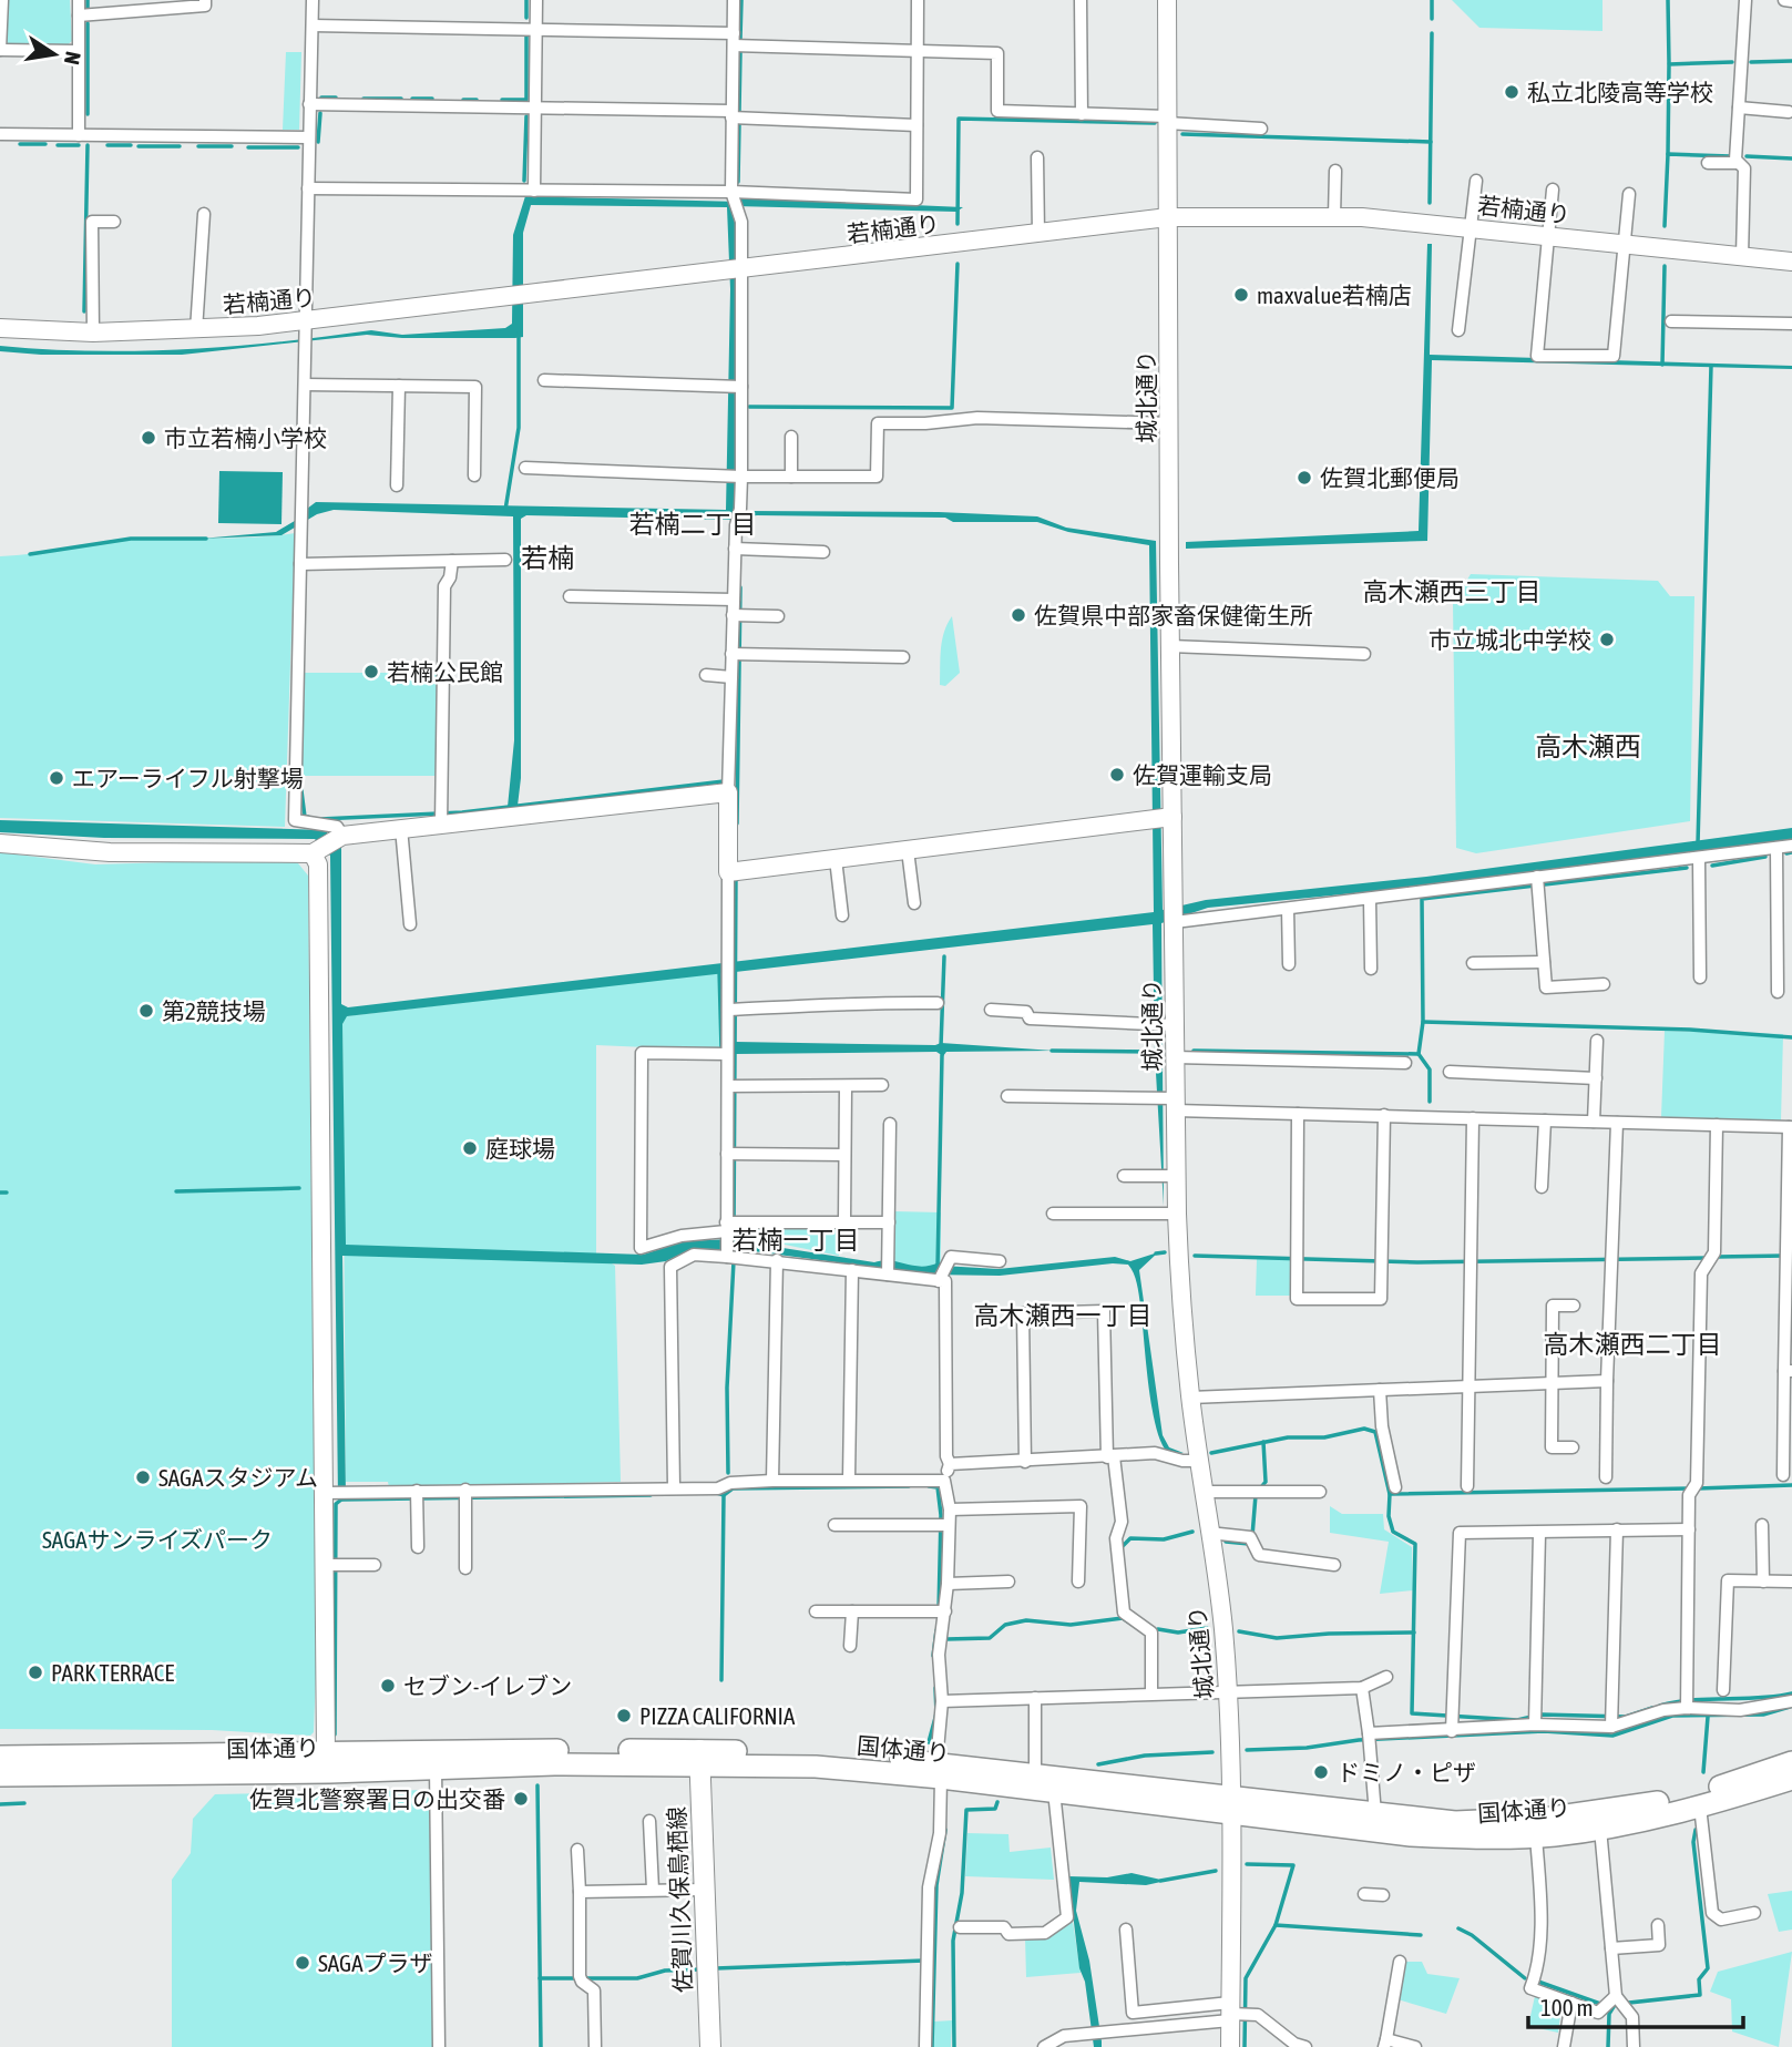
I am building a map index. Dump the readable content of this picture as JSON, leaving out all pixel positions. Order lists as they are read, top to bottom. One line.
{"streets":{"highway":["国体通り"],"main road":["佐賀川久保鳥栖線"],"street":["若楠通り","城北通り"]},"crossings":[["若楠通り","城北通り"],["城北通り","国体通り"],["国体通り","佐賀川久保鳥栖線"]],"districts":["若楠二丁目","若楠","高木瀬西三丁目","高木瀬西","若楠一丁目","高木瀬西一丁目","高木瀬西二丁目"],"parks":["SAGAサンライズパーク"],"places":["私立北陵高等学校","maxvalue若楠店","市立若楠小学校","佐賀北郵便局","佐賀県中部家畜保健衛生所","市立城北中学校","若楠公民館","佐賀運輸支局","エアーライフル射撃場","第2競技場","庭球場","SAGAスタジアム","PARK TERRACE","セブン-イレブン","PIZZA CALIFORNIA","ドミノ・ピザ","佐賀北警察署日の出交番","SAGAプラザ"],"scale_bar":"100 m","north":"right"}
